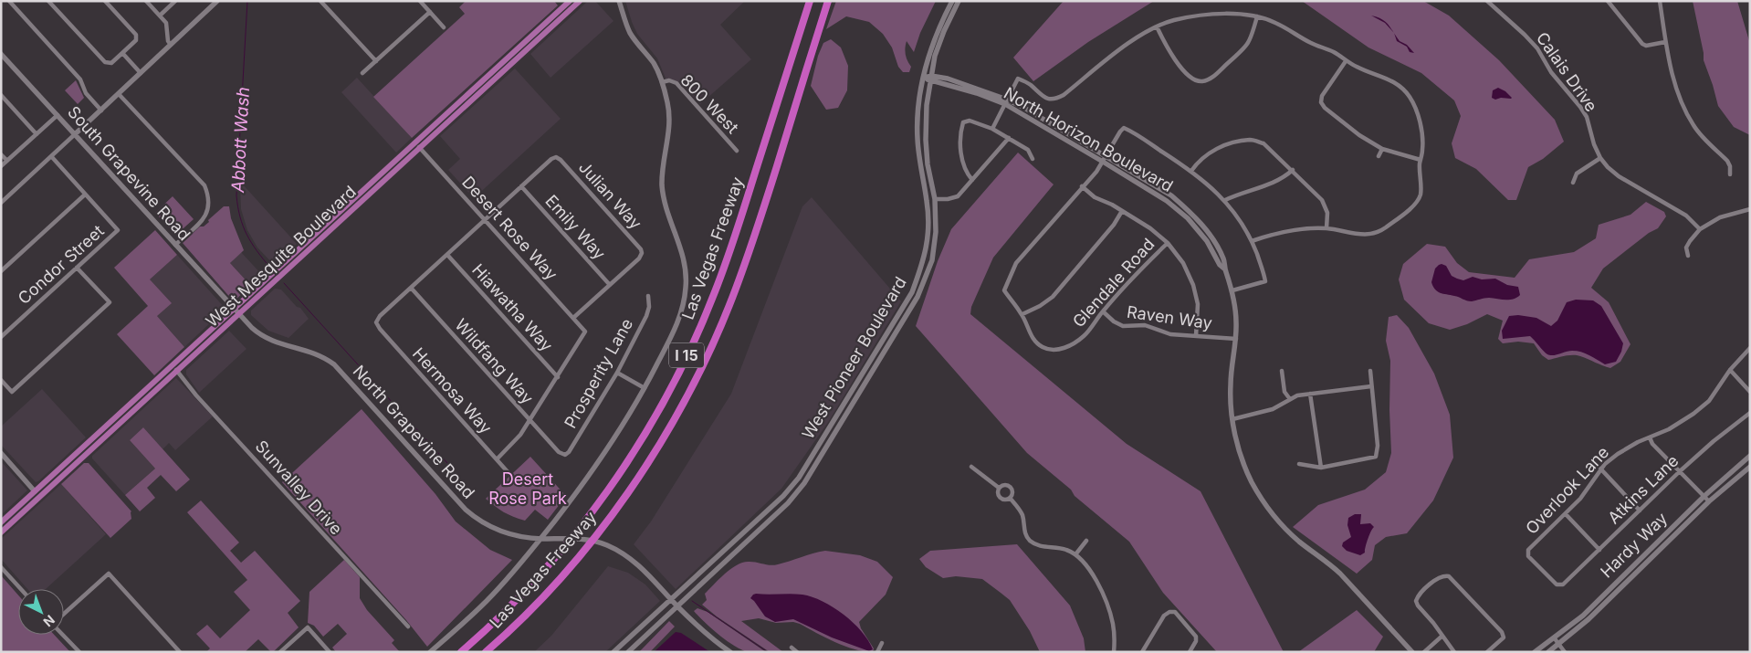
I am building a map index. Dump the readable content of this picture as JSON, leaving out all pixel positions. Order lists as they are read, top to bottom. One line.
{"streets":{"highway":["Las Vegas Freeway","I 15"],"main road":["North Horizon Boulevard","South Grapevine Road","West Mesquite Boulevard","West Pioneer Boulevard","North Grapevine Road","Hardy Way"],"street":["Calais Drive","800 West","Julian Way","Emily Way","Desert Rose Way","Condor Street","Glendale Road","Hiawatha Way","Raven Way","Wildfang Way","Prosperity Lane","Hermosa Way","Sunvalley Drive","Atkins Lane","Overlook Lane"]},"crossings":[["North Horizon Boulevard","Raven Way"],["North Horizon Boulevard","West Pioneer Boulevard"],["South Grapevine Road","West Mesquite Boulevard"],["South Grapevine Road","North Grapevine Road"],["Julian Way","Emily Way"],["Desert Rose Way","West Mesquite Boulevard"],["Desert Rose Way","Hiawatha Way"],["West Mesquite Boulevard","North Grapevine Road"],["West Mesquite Boulevard","Sunvalley Drive"],["Glendale Road","Raven Way"],["West Pioneer Boulevard","North Grapevine Road"],["Wildfang Way","Prosperity Lane"],["Wildfang Way","Hermosa Way"],["Atkins Lane","Overlook Lane"]],"water":["Abbott Wash"],"parks":["Desert Rose Park"],"north":"bottom right"}
